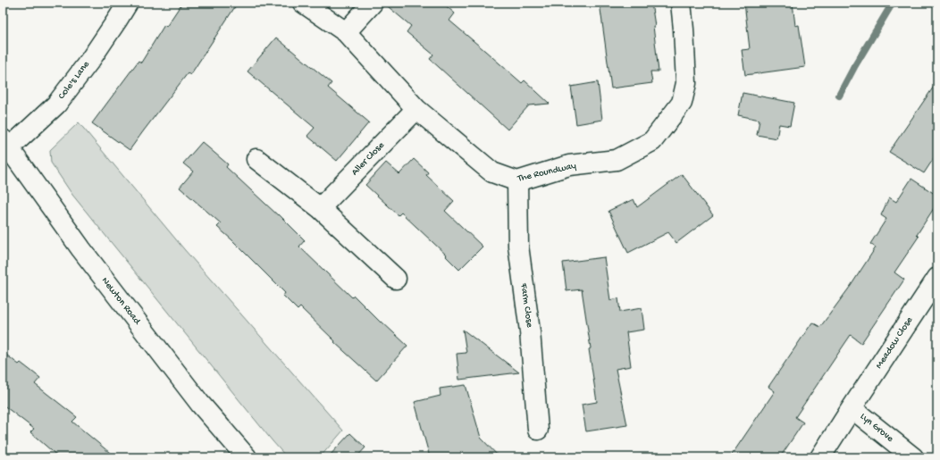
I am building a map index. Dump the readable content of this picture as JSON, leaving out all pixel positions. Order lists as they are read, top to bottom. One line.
{"streets":{"street":["Cole's Lane","Aller Close","The Roundway","Newton Road","Farm Close","Meadow Close","Lyn Grove"]},"crossings":[["Cole's Lane","Newton Road"],["Aller Close","The Roundway"],["The Roundway","Farm Close"],["Meadow Close","Lyn Grove"]]}
